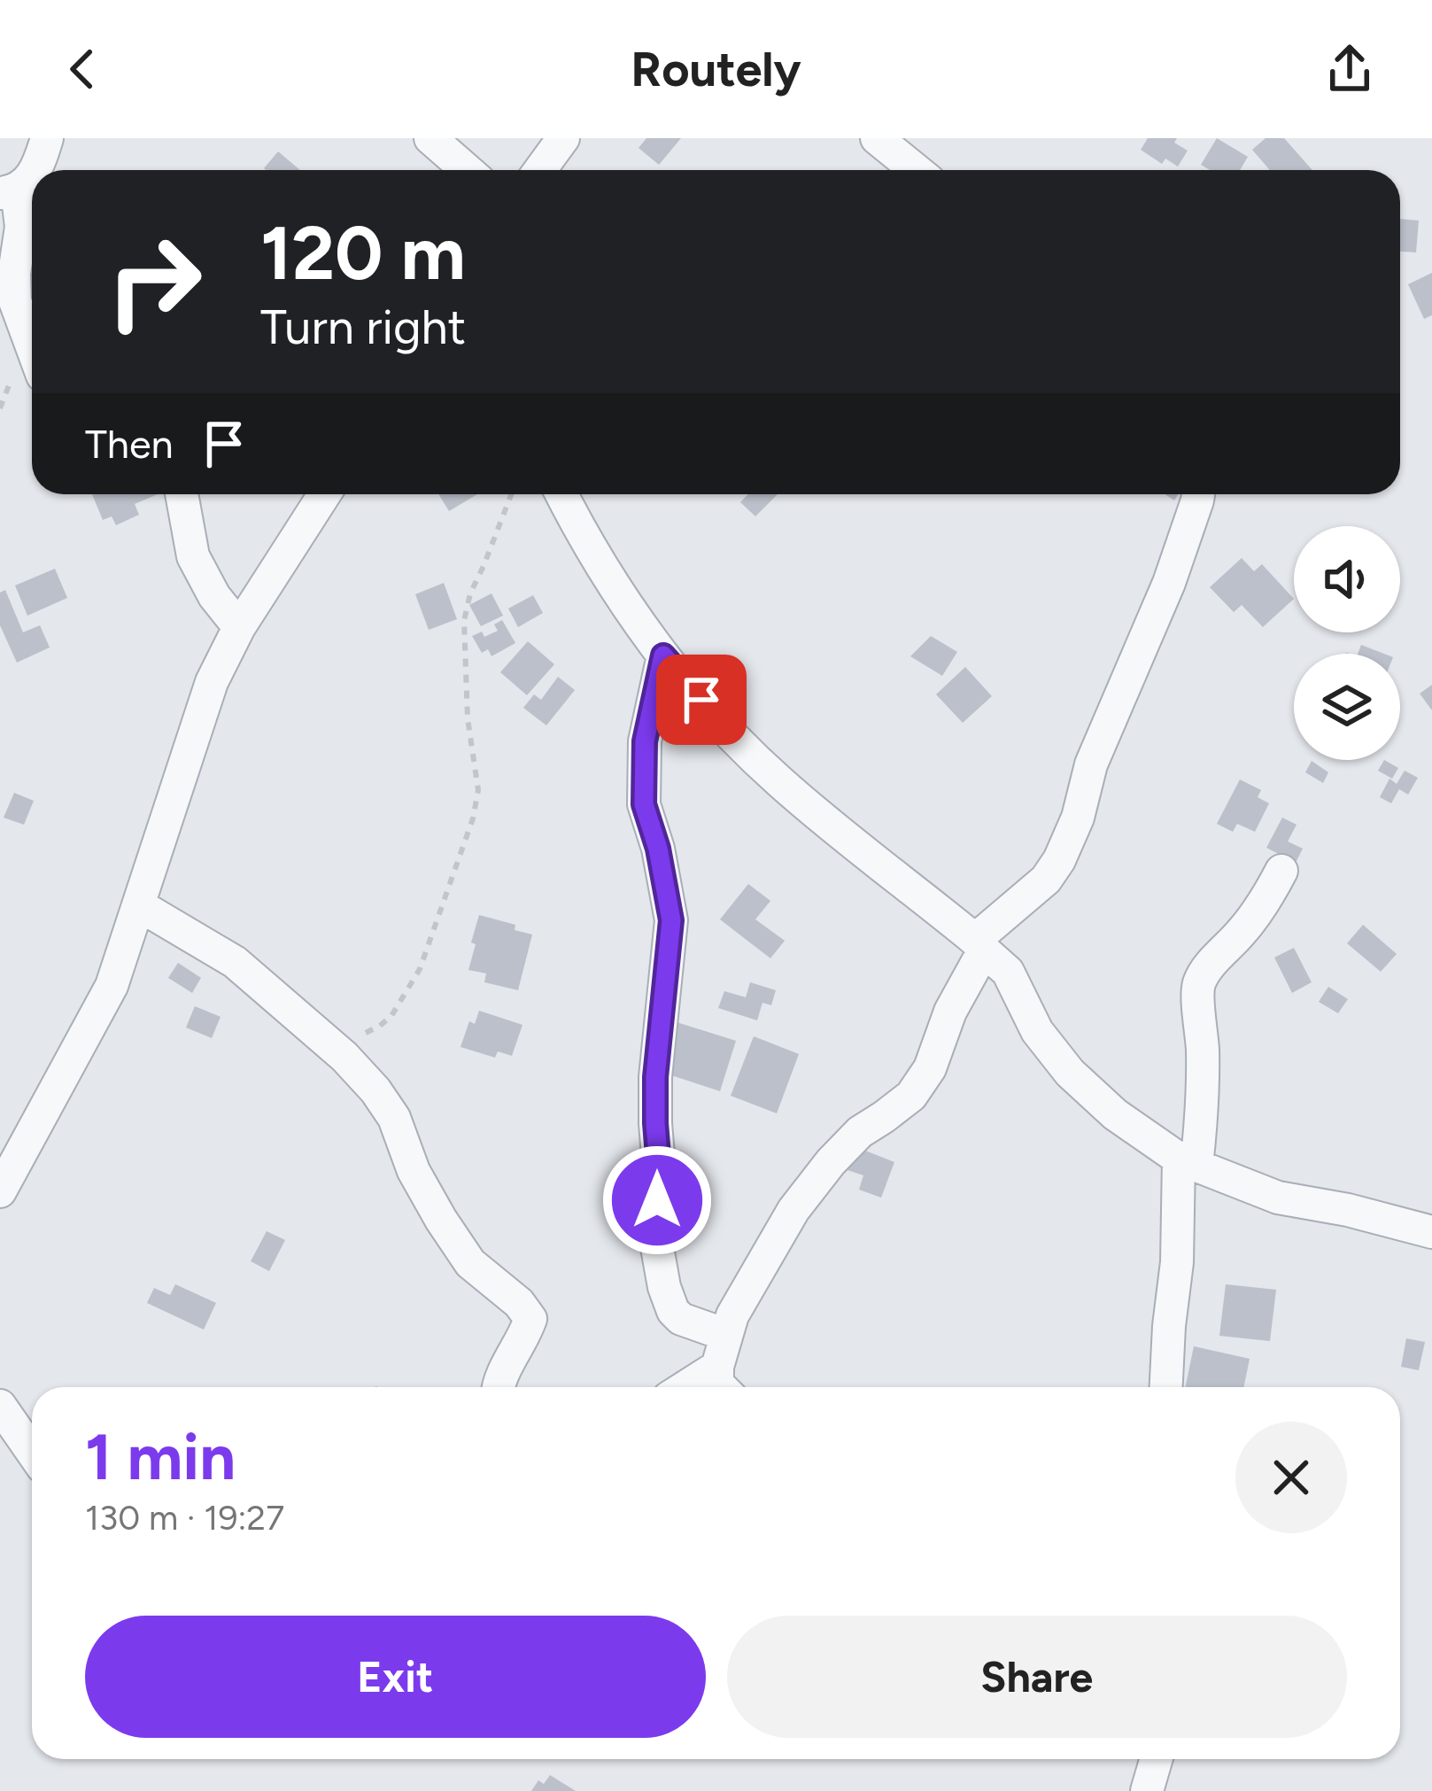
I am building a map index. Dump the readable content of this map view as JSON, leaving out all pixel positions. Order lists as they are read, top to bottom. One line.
{"page":{"header":"Routely","turn":["120 m","Turn right"],"then":"Then","heading":["1 min","130 m · 19:27"],"buttons":["Exit","Share"]}}
